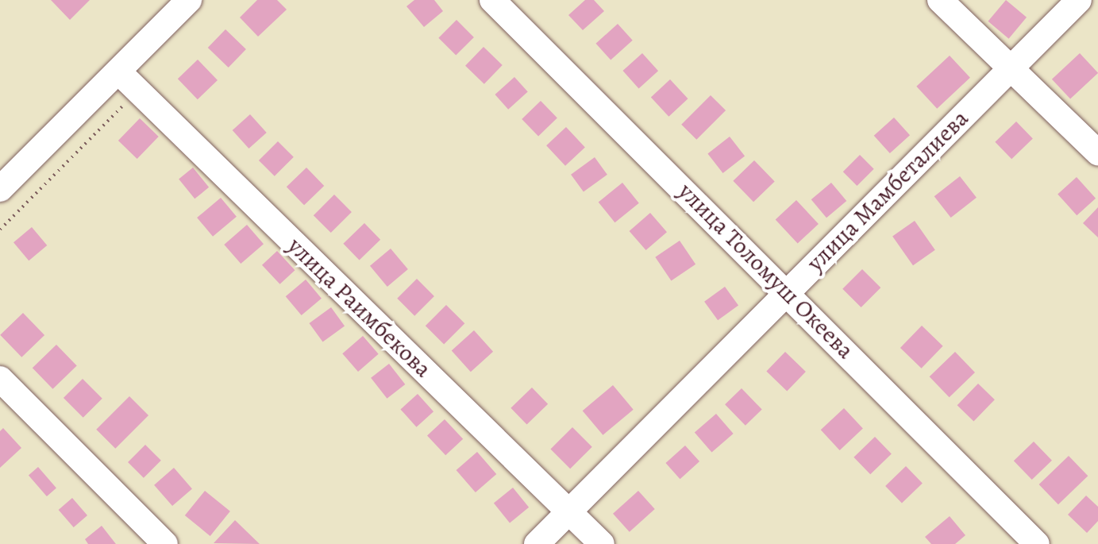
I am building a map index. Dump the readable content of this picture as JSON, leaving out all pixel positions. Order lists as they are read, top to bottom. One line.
{"streets":{"street":["улица Мамбеталиева","улица Толомуш Океева","улица Раимбекова"]},"crossings":[["улица Мамбеталиева","улица Толомуш Океева"],["улица Мамбеталиева","улица Раимбекова"]]}
